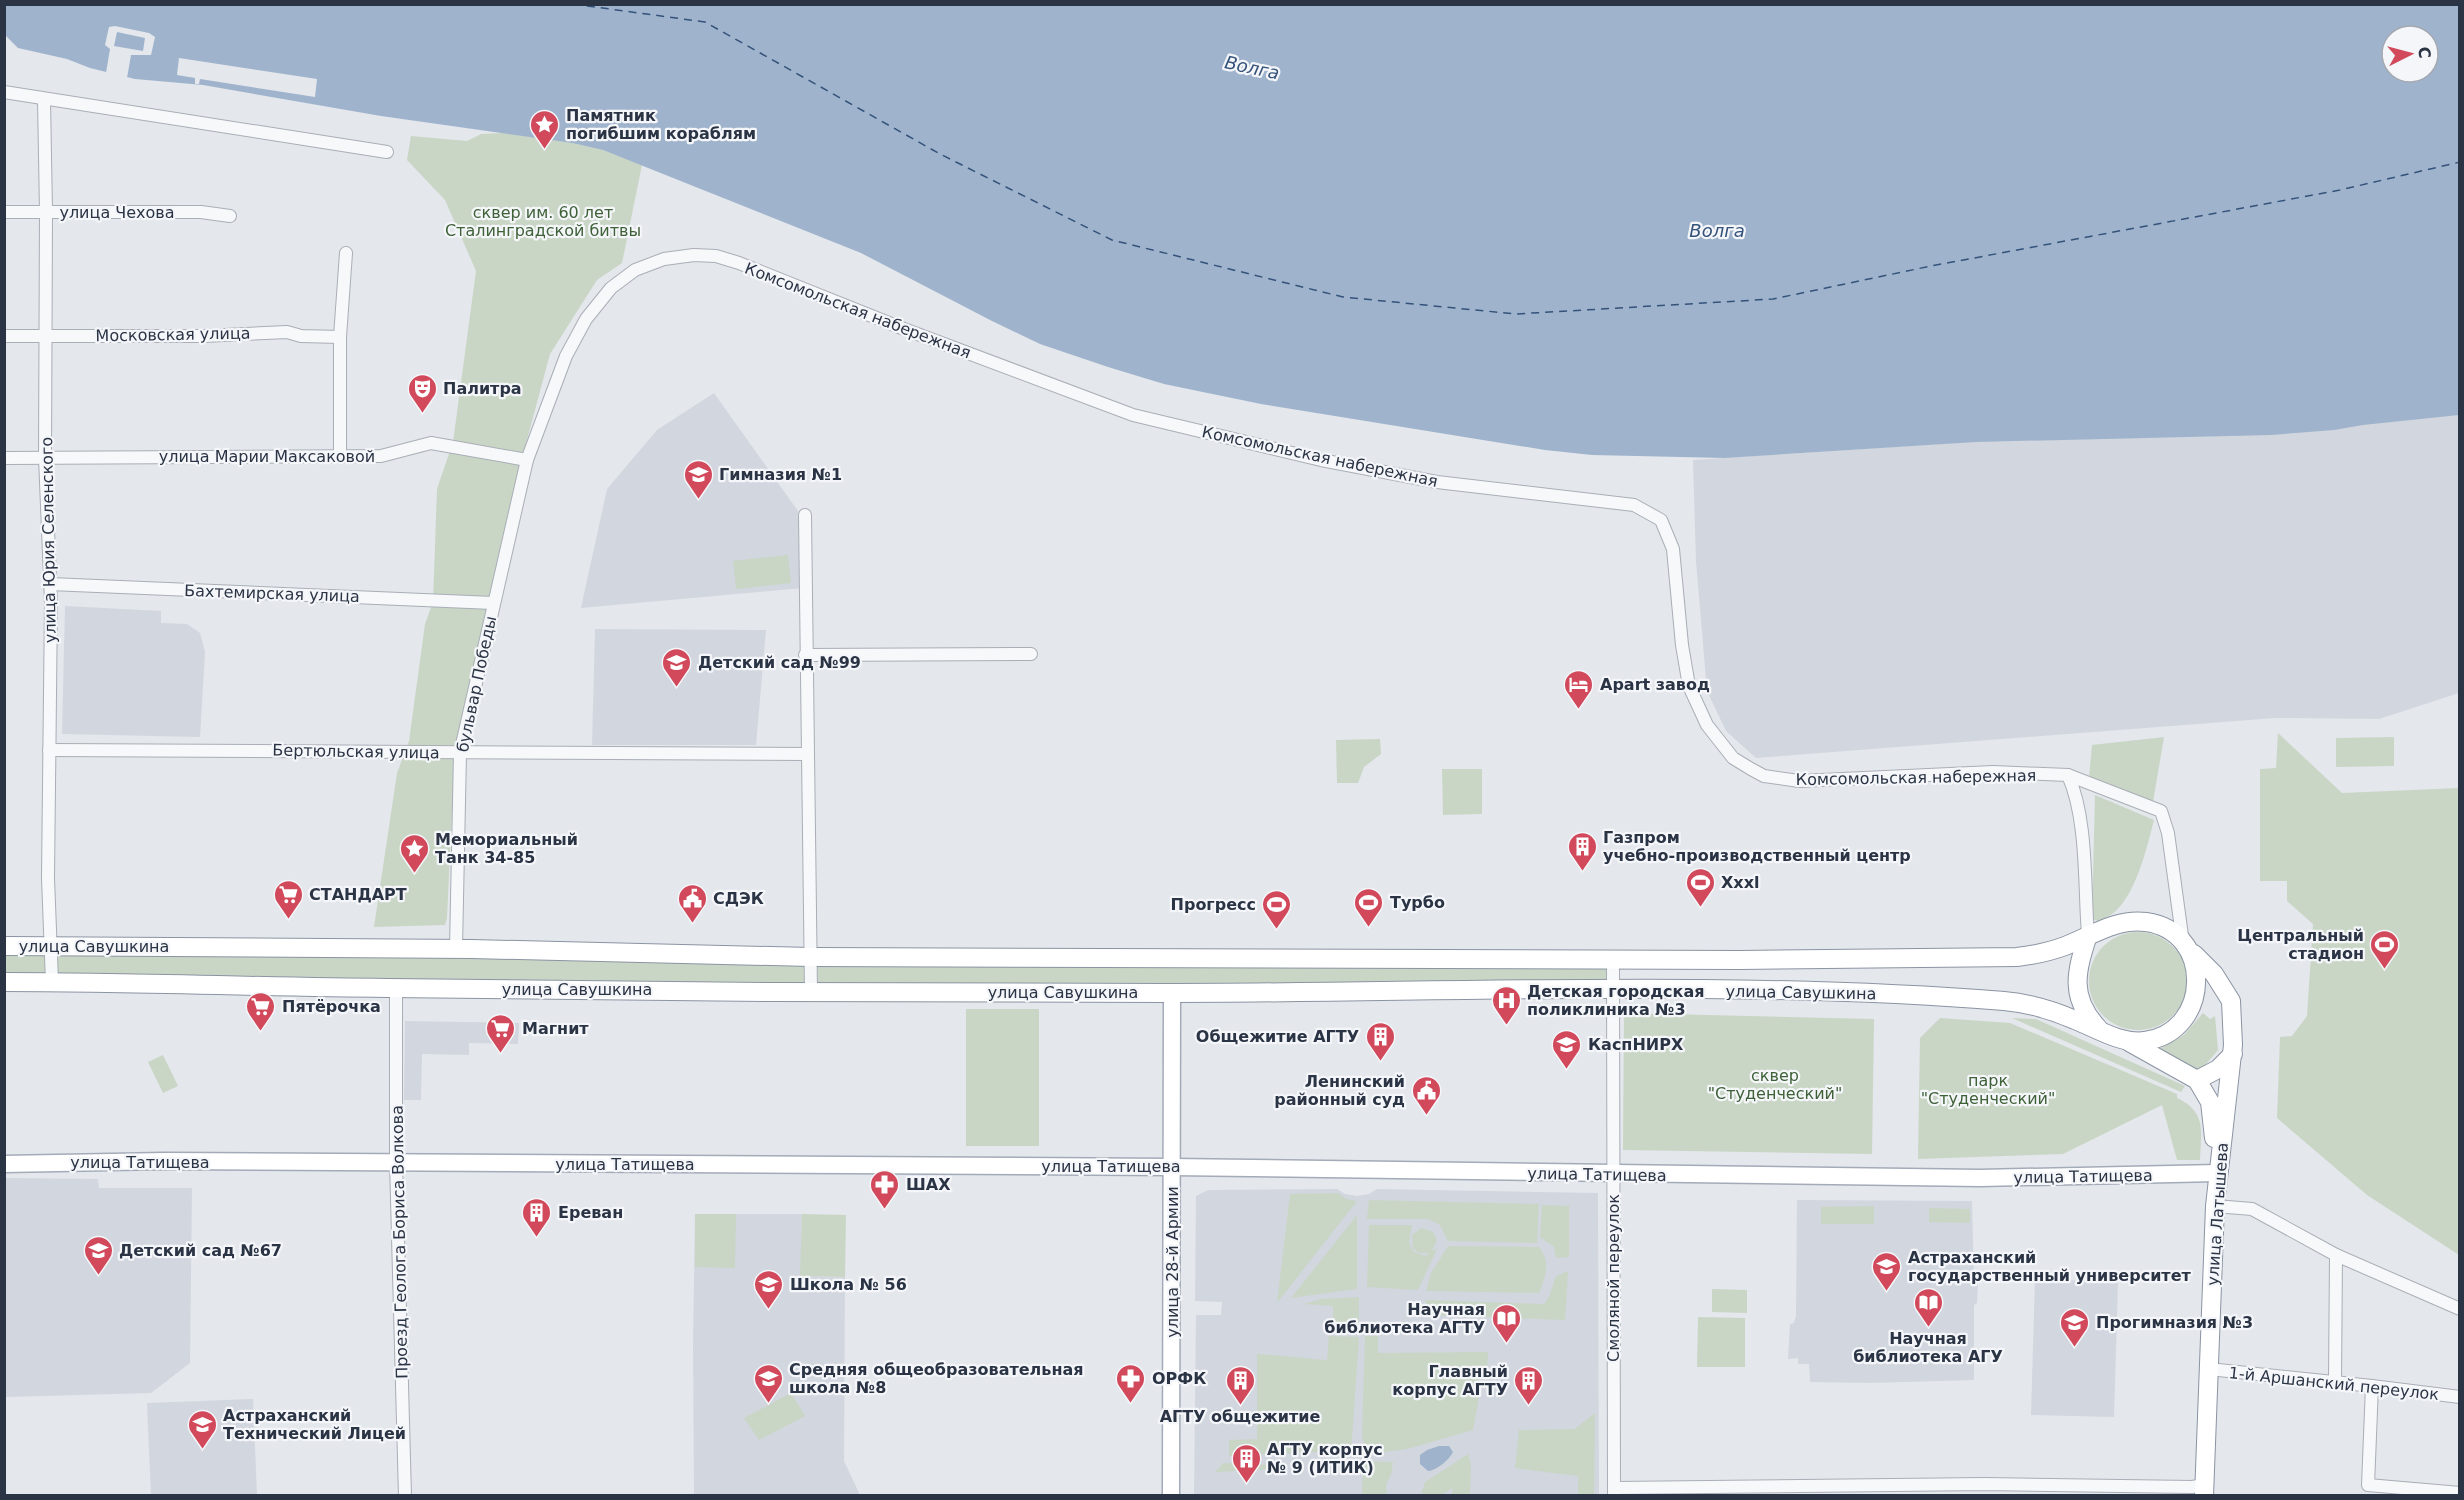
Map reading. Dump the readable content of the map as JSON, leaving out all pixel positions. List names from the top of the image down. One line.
{"streets":{"highway":["улица Савушкина","улица Латышева"],"main road":["улица Татищева","улица 28-й Армии"],"street":["улица Чехова","Комсомольская набережная","Московская улица","улица Марии Максаковой","улица Юрия Селенского","Бахтемирская улица","бульвар Победы","Бертюльская улица","Проезд Геолога Бориса Волкова","Смоляной переулок","1-й Аршанский переулок"]},"crossings":[["улица Чехова","улица Юрия Селенского"],["Комсомольская набережная","улица Марии Максаковой"],["Комсомольская набережная","бульвар Победы"],["Комсомольская набережная","улица Савушкина"],["Комсомольская набережная","улица Латышева"],["Московская улица","улица Юрия Селенского"],["улица Марии Максаковой","улица Юрия Селенского"],["улица Марии Максаковой","бульвар Победы"],["улица Юрия Селенского","Бахтемирская улица"],["улица Юрия Селенского","Бертюльская улица"],["улица Юрия Селенского","улица Савушкина"],["Бахтемирская улица","бульвар Победы"],["бульвар Победы","Бертюльская улица"],["бульвар Победы","улица Савушкина"],["улица Савушкина","улица Латышева"],["улица Савушкина","Проезд Геолога Бориса Волкова"],["улица Савушкина","улица 28-й Армии"],["улица Савушкина","Смоляной переулок"],["улица Татищева","улица Латышева"],["улица Татищева","Проезд Геолога Бориса Волкова"],["улица Татищева","улица 28-й Армии"],["улица Татищева","Смоляной переулок"],["улица Латышева","1-й Аршанский переулок"]],"water":["Волга"],"parks":["сквер им. 60 лет Сталинградской битвы","сквер \"Студенческий\"","парк \"Студенческий\""],"places":{"place":["Памятник погибшим кораблям","Мемориальный Танк 34-85"],"theatre":["Палитра"],"school or university":["Гимназия №1","Детский сад №99","КаспНИРХ","Детский сад №67","Астраханский государственный университет","Школа № 56","Прогимназия №3","Средняя общеобразовательная школа №8","Астраханский Технический Лицей"],"hotel":["Apart завод"],"building":["Газпром учебно-производственный центр","Общежитие АГТУ","Ереван","АГТУ общежитие","Главный корпус АГТУ","АГТУ корпус № 9 (ИТИК)"],"sports":["Xxxl","Турбо","Прогресс","Центральный стадион"],"supermarket":["СТАНДАРТ","Пятёрочка","Магнит"],"public building":["СДЭК","Ленинский районный суд"],"hospital":["Детская городская поликлиника №3"],"pharmacy":["ШАХ","ОРФК"],"library":["Научная библиотека АГУ","Научная библиотека АГТУ"]},"north":"right"}
